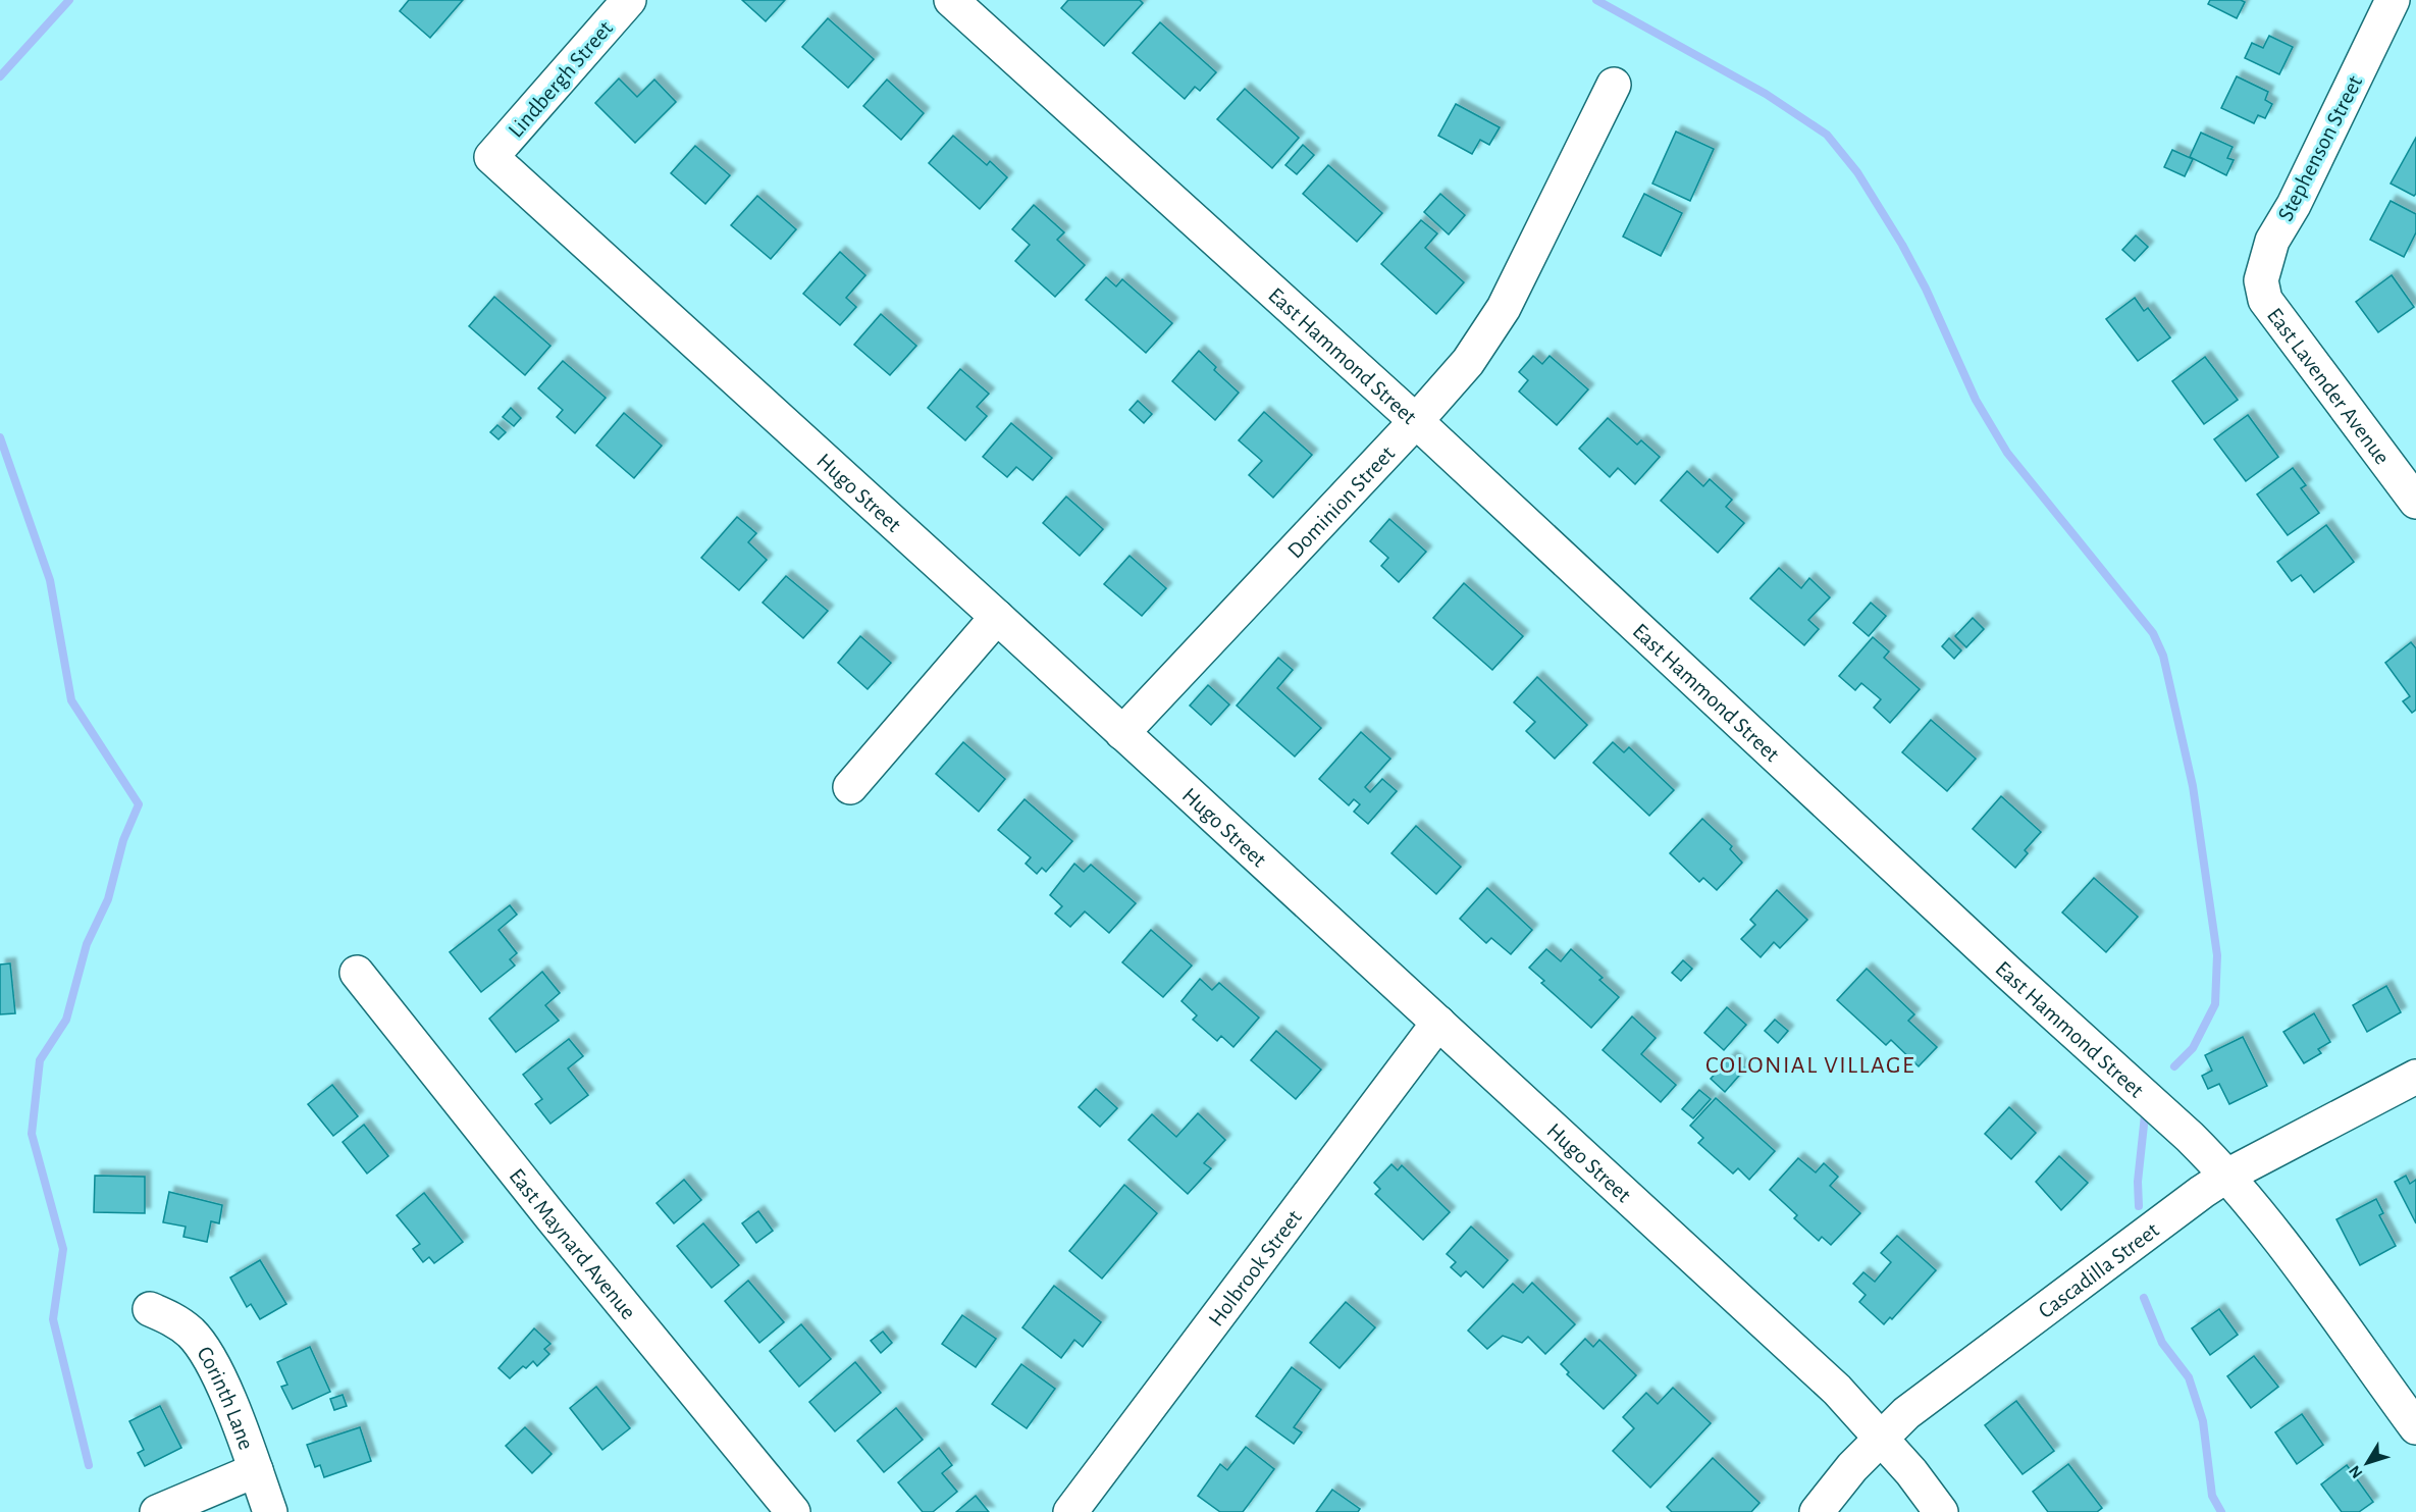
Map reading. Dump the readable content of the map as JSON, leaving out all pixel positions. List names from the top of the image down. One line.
{"streets":{"street":["Lindbergh Street","Stephenson Street","East Hammond Street","East Lavender Avenue","Hugo Street","Dominion Street","East Maynard Avenue","Holbrook Street","Cascadilla Street","Corinth Lane"]},"crossings":[["Lindbergh Street","Hugo Street"],["Stephenson Street","East Lavender Avenue"],["East Hammond Street","Dominion Street"],["East Hammond Street","Cascadilla Street"],["Hugo Street","Dominion Street"],["Hugo Street","Holbrook Street"],["Hugo Street","Cascadilla Street"]],"districts":["COLONIAL VILLAGE"],"north":"bottom left"}
